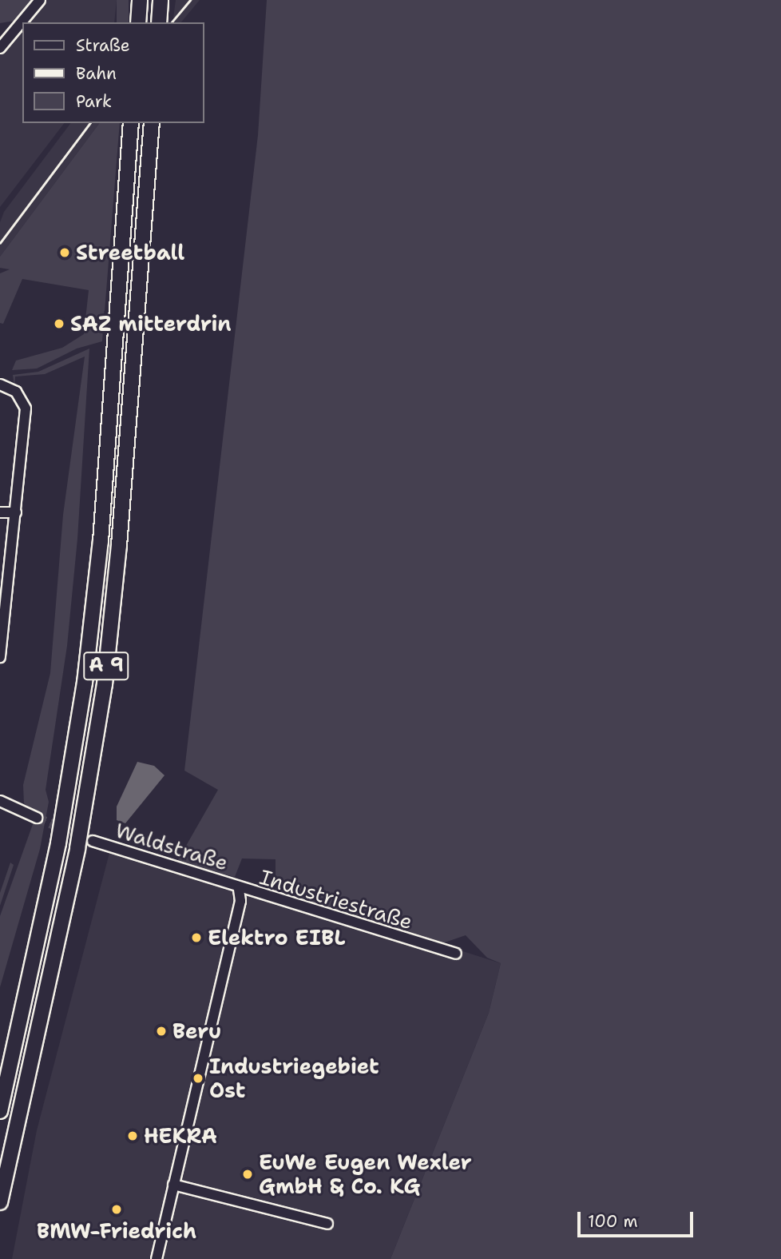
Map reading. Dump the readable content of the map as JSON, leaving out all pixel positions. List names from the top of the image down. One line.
{"streets":{"highway":["A 9"],"street":["Waldstraße","Industriestraße"]},"crossings":[["Waldstraße","Industriestraße"]],"places":["Streetball","SAZ mitterdrin","Elektro EIBL","Beru","Industriegebiet Ost","HEKRA","EuWe Eugen Wexler GmbH & Co. KG","BMW-Friedrich"],"legend":["Straße","Bahn","Park"],"scale_bar":"100 m"}
